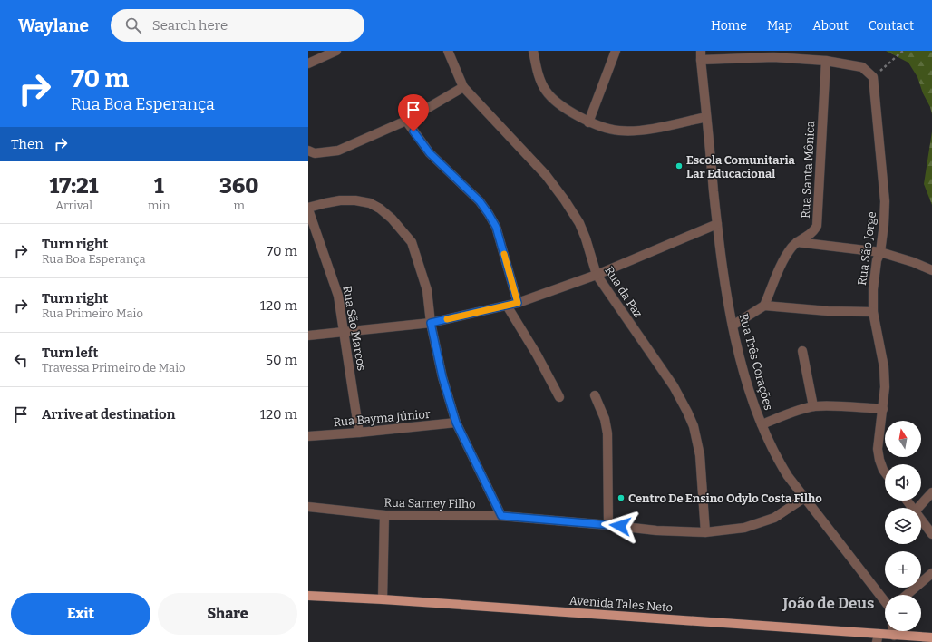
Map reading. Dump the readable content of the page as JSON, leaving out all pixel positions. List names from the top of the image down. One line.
{"streets":{"main road":["Avenida Tales Neto"],"street":["Rua Santa Mônica","Rua São Jorge","Rua da Paz","Rua São Marcos","Rua Três Corações","Rua Bayma Júnior","Rua Sarney Filho"]},"crossings":[["Rua da Paz","Rua Sarney Filho"],["Rua São Marcos","Rua Bayma Júnior"],["Rua Três Corações","Rua Sarney Filho"]],"districts":["João de Deus"],"places":["Escola Comunitaria Lar Educacional","Centro De Ensino Odylo Costa Filho"],"north":"top","page":{"header":"Waylane","search":"Search here","nav":["Home","Map","About","Contact"],"turn":["70 m","Rua Boa Esperança"],"then":"Then","eta":["17:21","Arrival","1","min","360","m"],"list":[{"name":"Turn right","note":"Rua Boa Esperança","value":"70 m"},{"name":"Turn right","note":"Rua Primeiro Maio","value":"120 m"},{"name":"Turn left","note":"Travessa Primeiro de Maio","value":"50 m"},{"name":"Arrive at destination","value":"120 m"}],"map_buttons":["+","−"],"buttons":["Exit","Share"]}}
